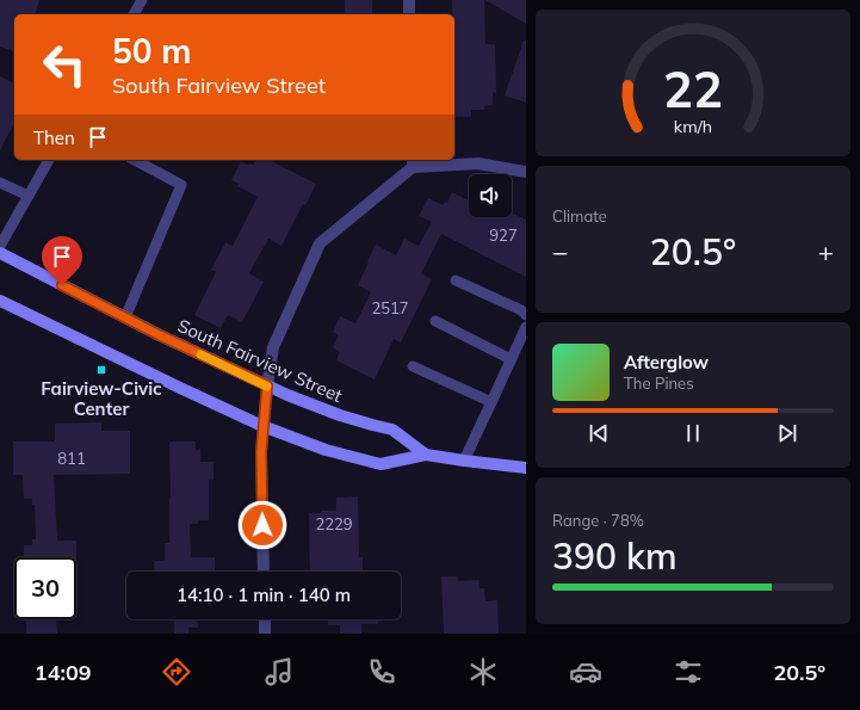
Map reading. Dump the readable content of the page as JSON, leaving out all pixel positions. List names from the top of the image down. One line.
{"streets":{"main road":["South Fairview Street"]},"places":{"transit":["Fairview-Civic Center"]},"house_numbers":["927","2517","811","2229"],"page":{"turn":["50 m","South Fairview Street"],"then":"Then","tile":["Climate",["Range · 78%","390 km"]],"heat":["−","20.5°","+"],"song":["Afterglow","The Pines"],"limit":"30","trip":"14:10 · 1 min · 140 m","tabs":["14:09","20.5°"],"gauge":["22","km/h"]}}
